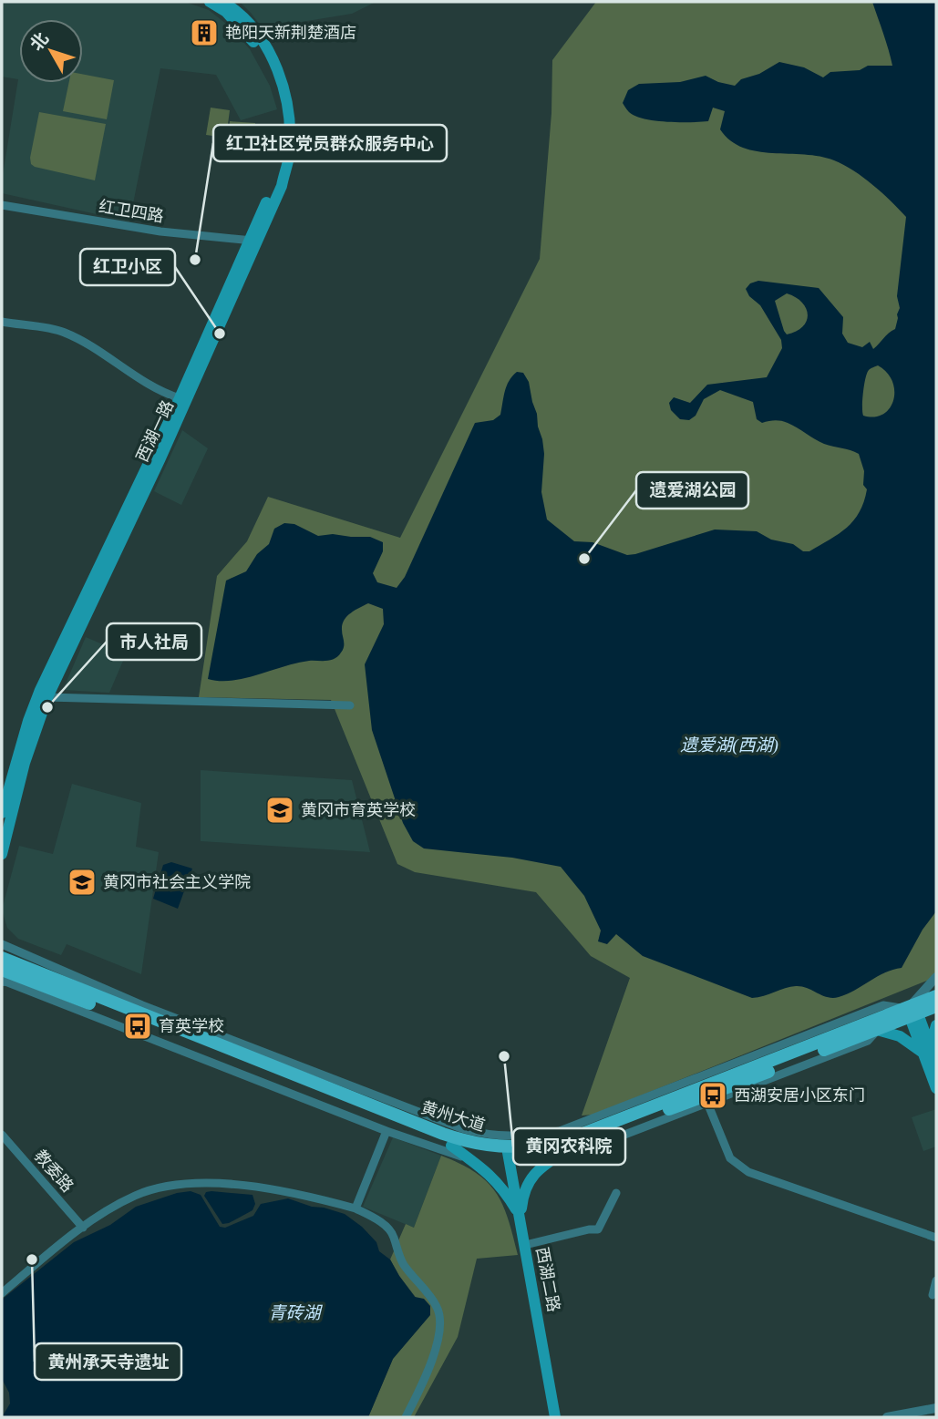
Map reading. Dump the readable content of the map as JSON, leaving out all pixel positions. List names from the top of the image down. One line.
{"streets":{"main road":["西湖一路","黄州大道","西湖二路"],"street":["红卫四路","教委路"]},"crossings":[["红卫四路","西湖一路"],["黄州大道","西湖二路"]],"water":["遗爱湖(西湖)","青砖湖"],"places":{"building":["艳阳天新荆楚酒店"],"other":["红卫社区党员群众服务中心","红卫小区","遗爱湖公园","市人社局","黄冈农科院","黄州承天寺遗址"],"school or university":["黄冈市育英学校","黄冈市社会主义学院"],"bus stop":["育英学校","西湖安居小区东门"]},"north":"top left"}
